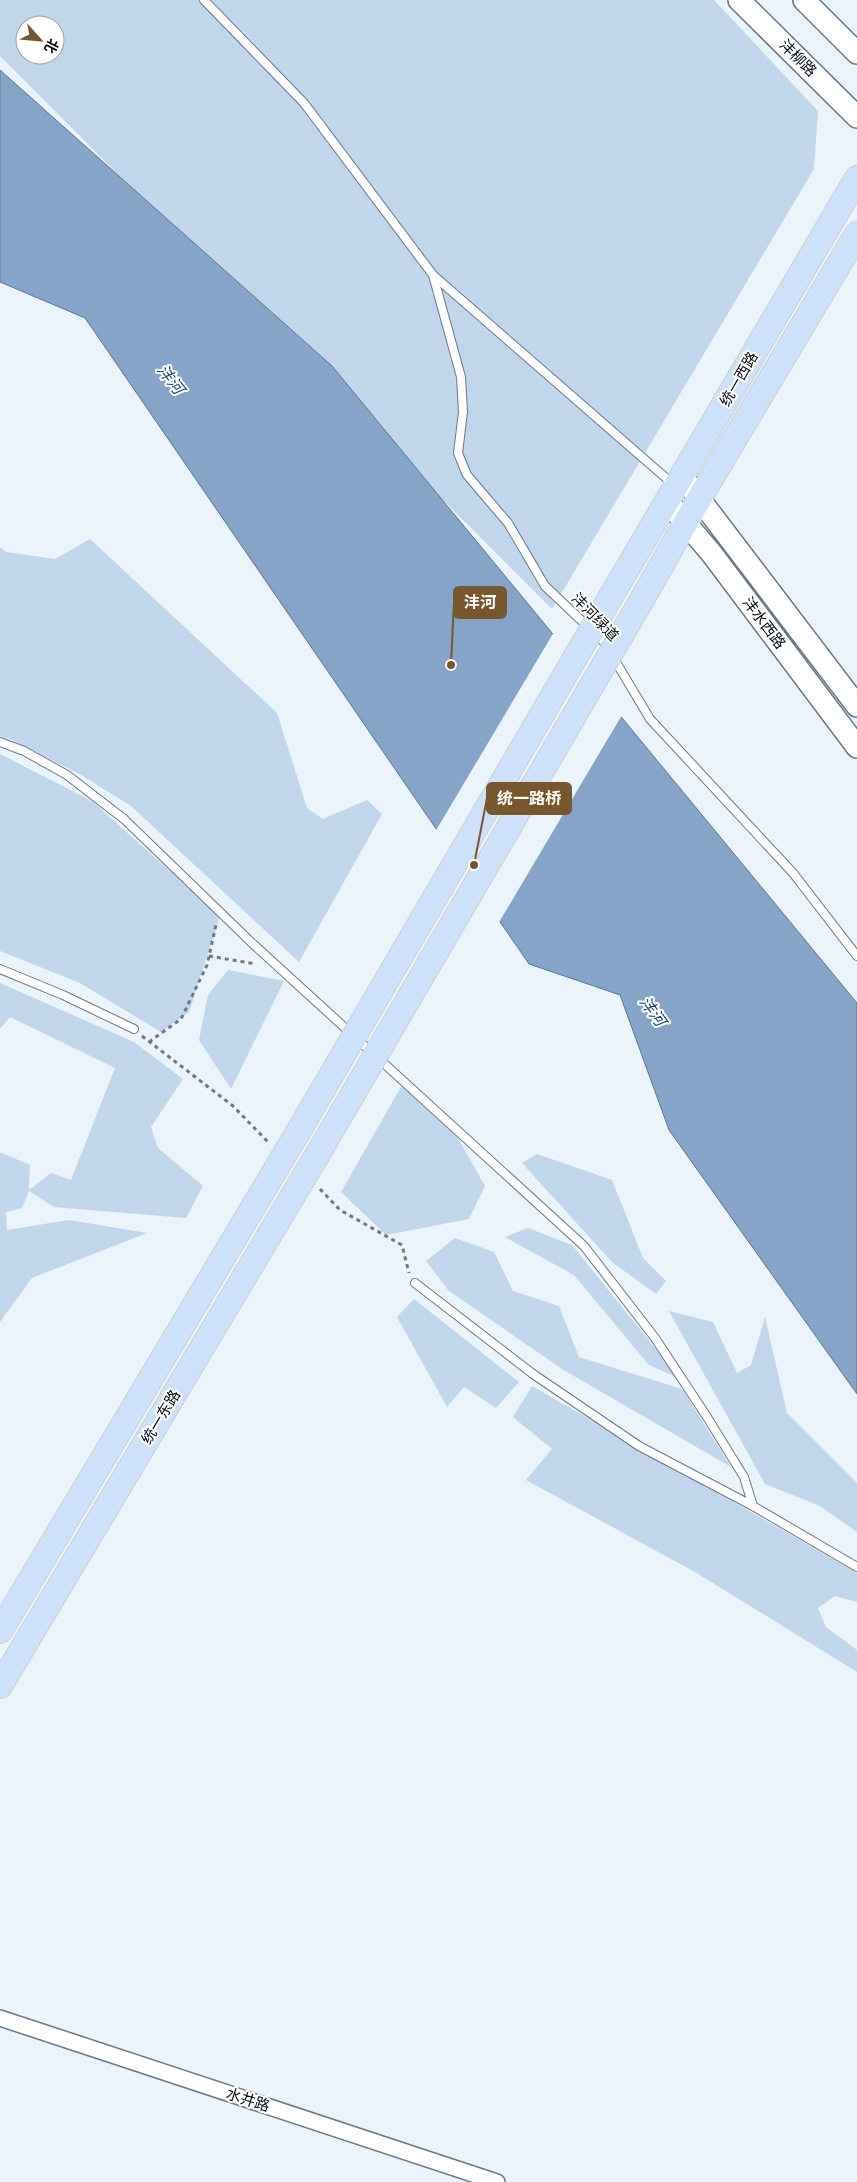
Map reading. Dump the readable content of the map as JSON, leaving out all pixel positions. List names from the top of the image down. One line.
{"streets":{"main road":["统一西路","统一东路"],"street":["沣柳路","沣水西路","水井路"],"lane":["沣河绿道"]},"crossings":[["统一西路","沣水西路"],["统一西路","统一东路"]],"water":["沣河"],"places":["沣河","统一路桥"],"north":"bottom right"}
